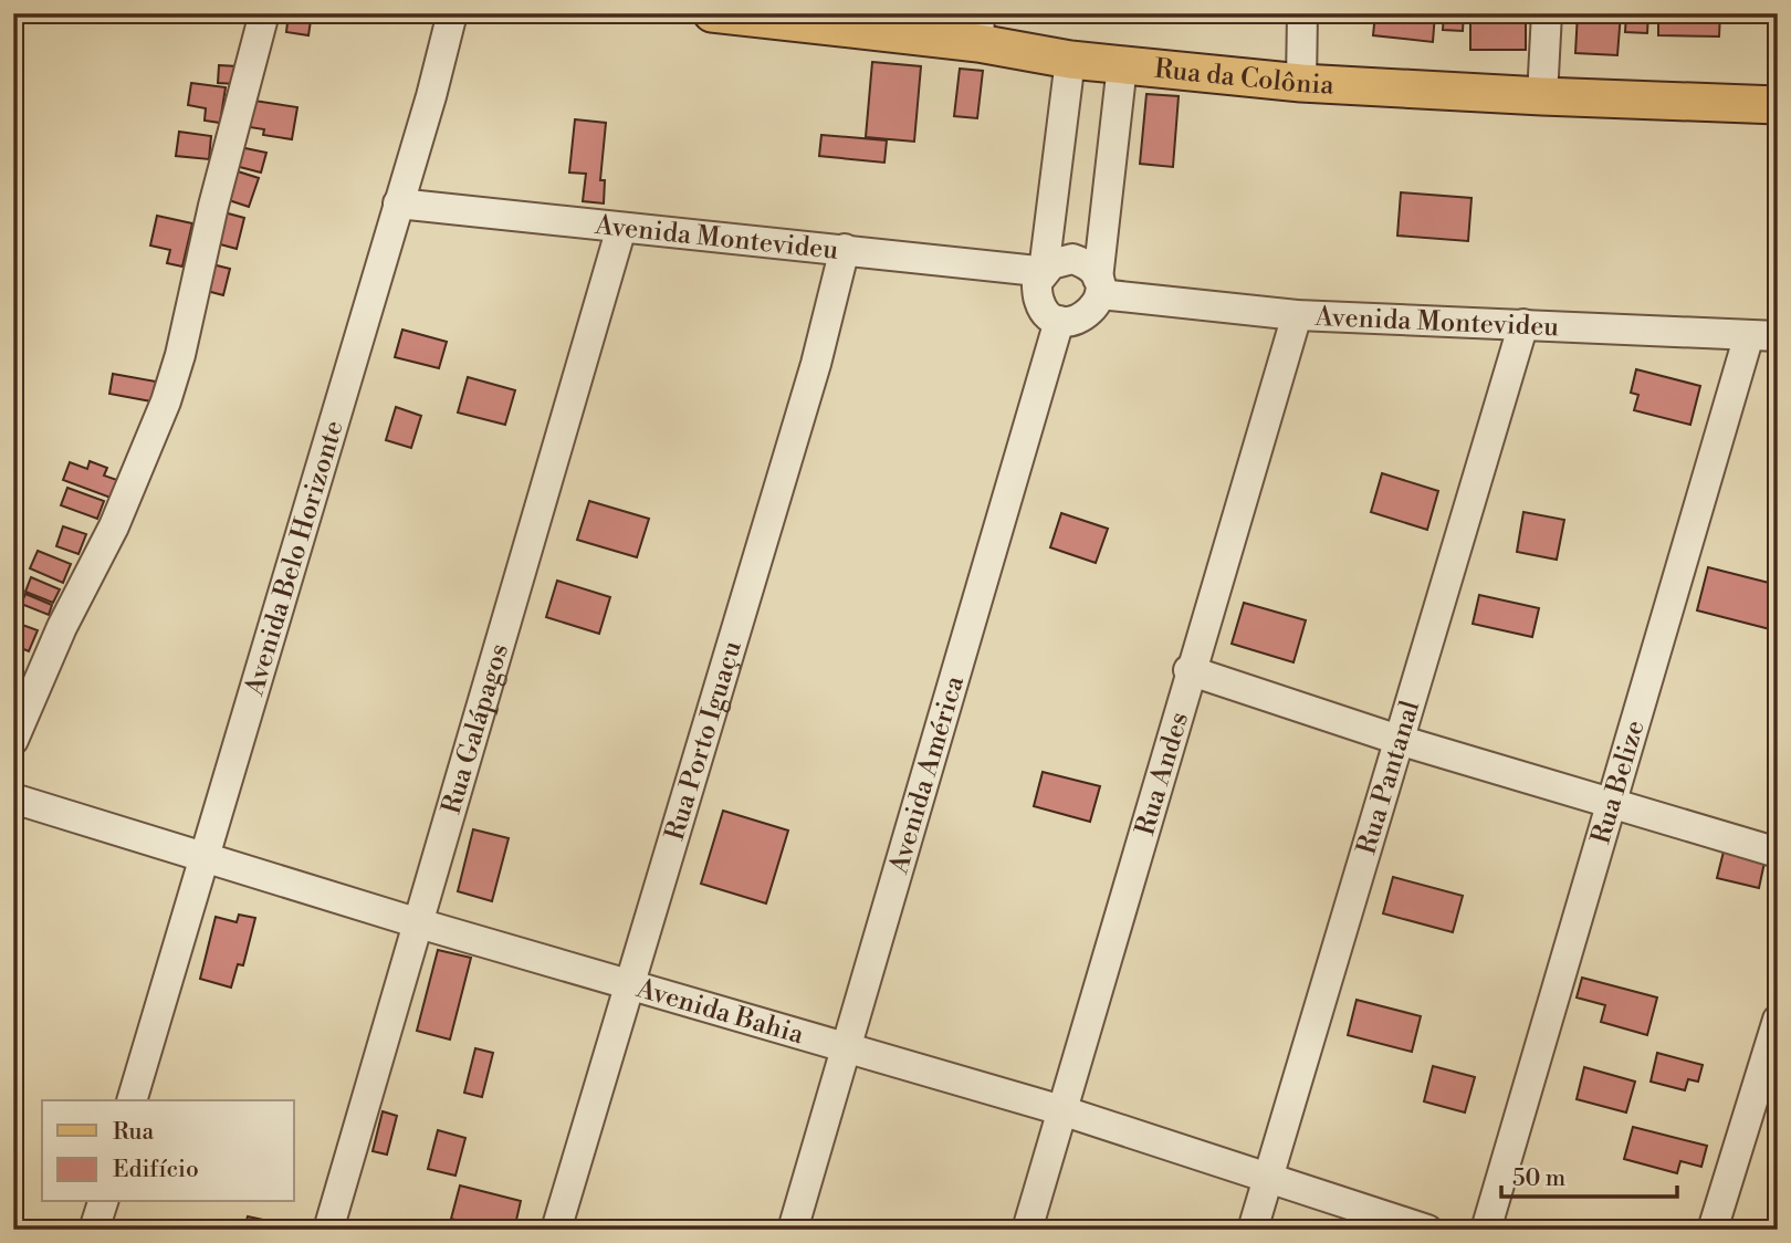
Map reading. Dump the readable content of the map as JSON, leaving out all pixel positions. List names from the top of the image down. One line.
{"streets":{"main road":["Rua da Colônia"],"street":["Avenida Montevideu","Avenida Belo Horizonte","Rua Galápagos","Rua Porto Iguaçu","Rua Andes","Avenida América","Rua Pantanal","Rua Belize","Avenida Bahia"]},"crossings":[["Avenida Montevideu","Avenida Belo Horizonte"],["Avenida Montevideu","Rua Galápagos"],["Avenida Montevideu","Rua Porto Iguaçu"],["Avenida Montevideu","Rua Andes"],["Avenida Montevideu","Avenida América"],["Avenida Montevideu","Rua Pantanal"],["Avenida Montevideu","Rua Belize"],["Avenida Belo Horizonte","Avenida Bahia"],["Rua Galápagos","Avenida Bahia"],["Rua Porto Iguaçu","Avenida Bahia"],["Rua Andes","Avenida Bahia"],["Avenida América","Avenida Bahia"],["Rua Pantanal","Avenida Bahia"]],"legend":["Rua","Edifício"],"scale_bar":"50 m"}
